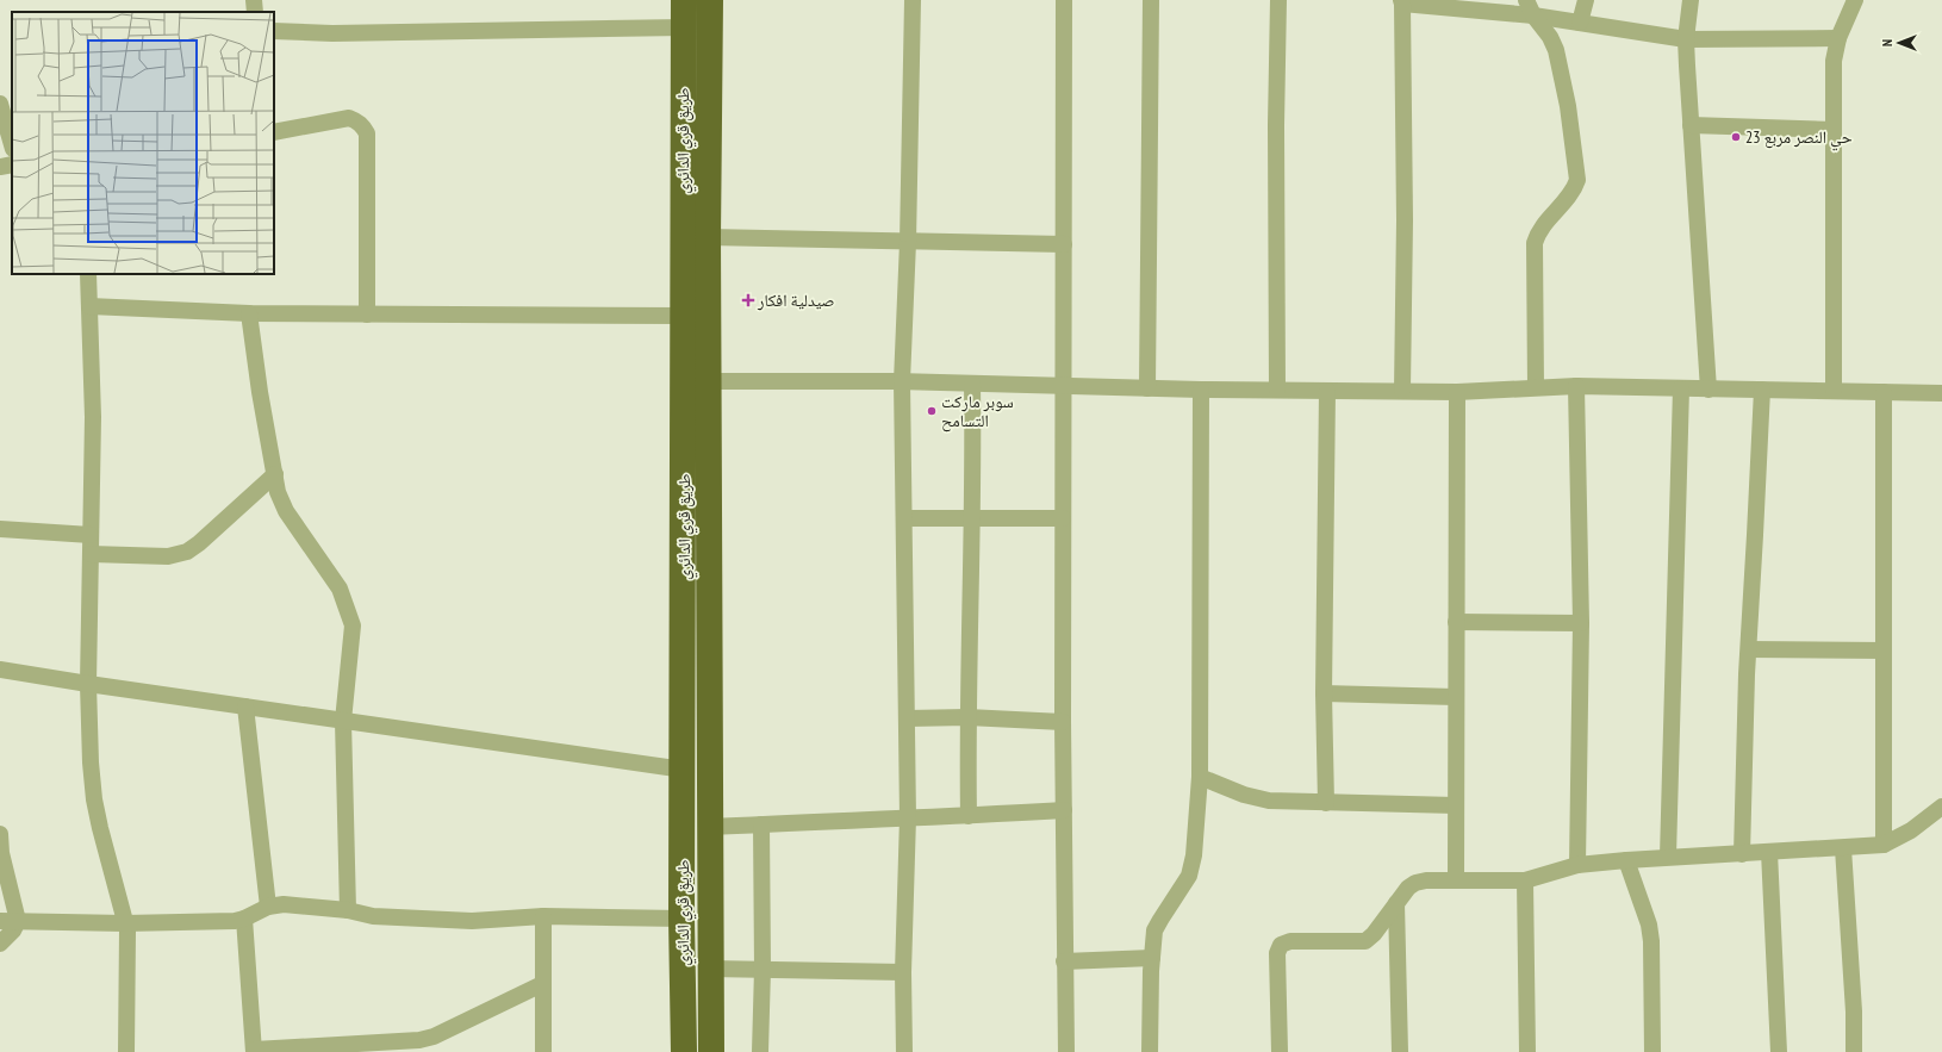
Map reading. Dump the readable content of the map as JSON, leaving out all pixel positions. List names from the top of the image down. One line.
{"streets":{"highway":["طريق قري الدائري"]},"places":{"other":["حي النصر مربع 23","سوبر ماركت التسامح"],"health":["صيدلية افكار"]},"north":"left"}
